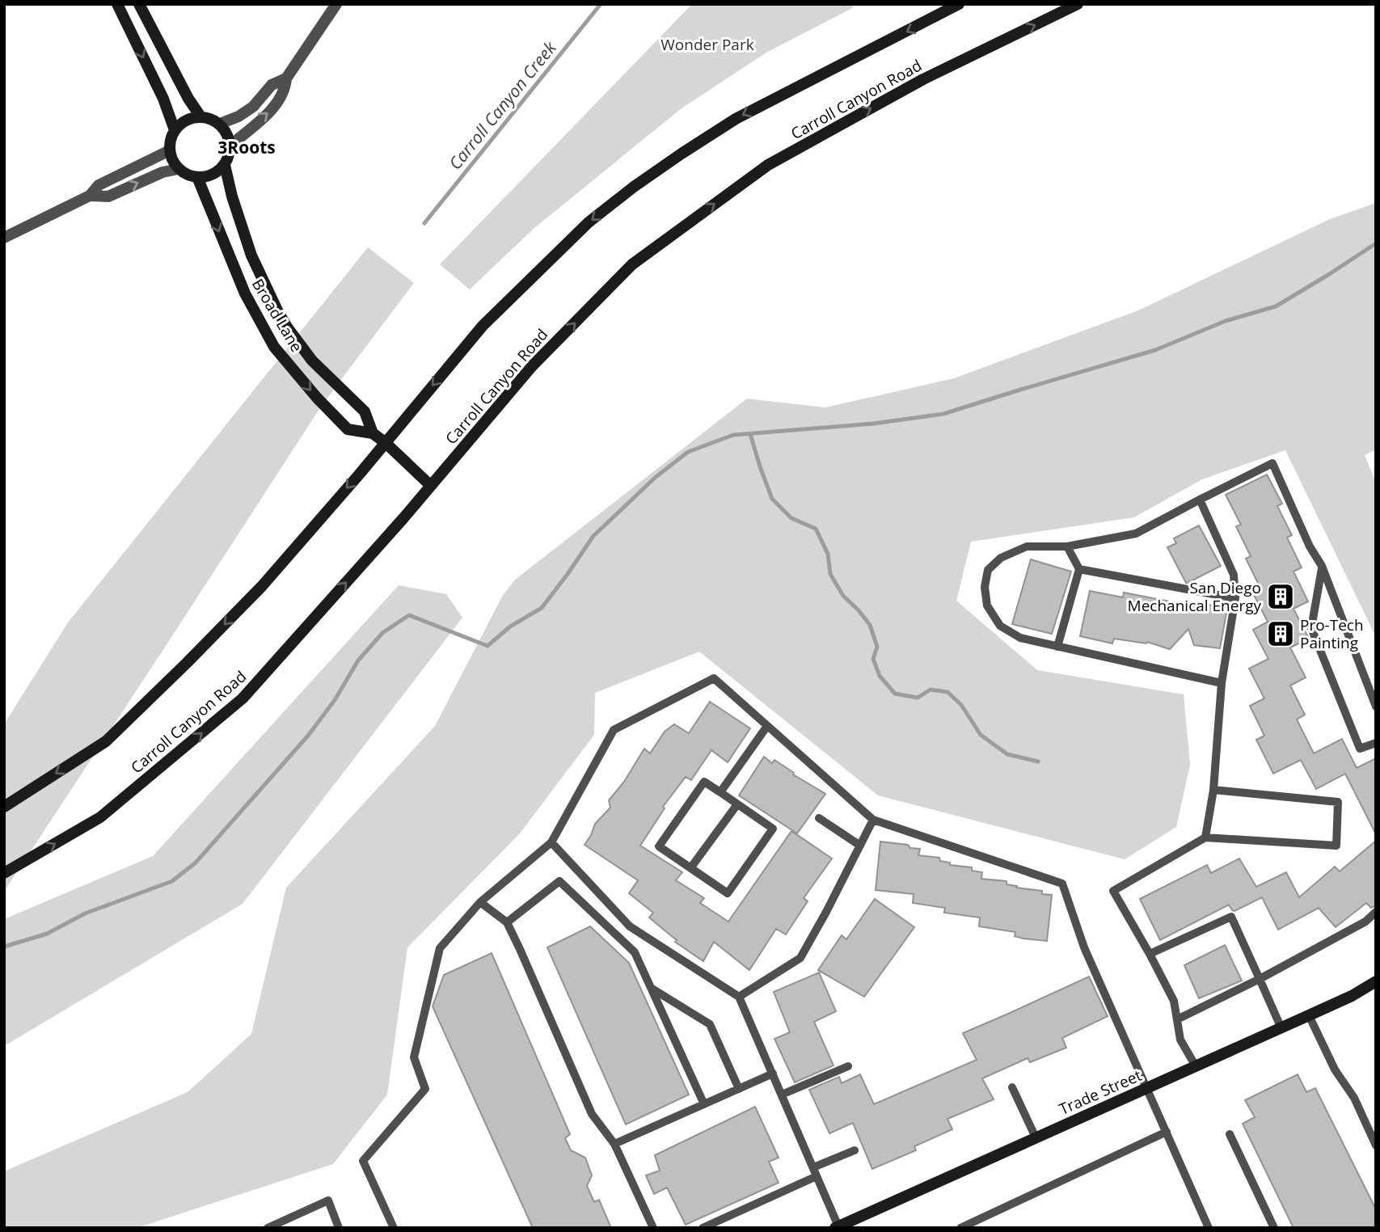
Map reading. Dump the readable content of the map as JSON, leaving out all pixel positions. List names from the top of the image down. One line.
{"streets":{"main road":["Carroll Canyon Road","Broad Lane","Trade Street"]},"crossings":[["Carroll Canyon Road","Broad Lane"]],"districts":["3Roots"],"water":["Carroll Canyon Creek"],"parks":["Wonder Park"],"places":{"building":["San Diego Mechanical Energy","Pro-Tech Painting"]}}
